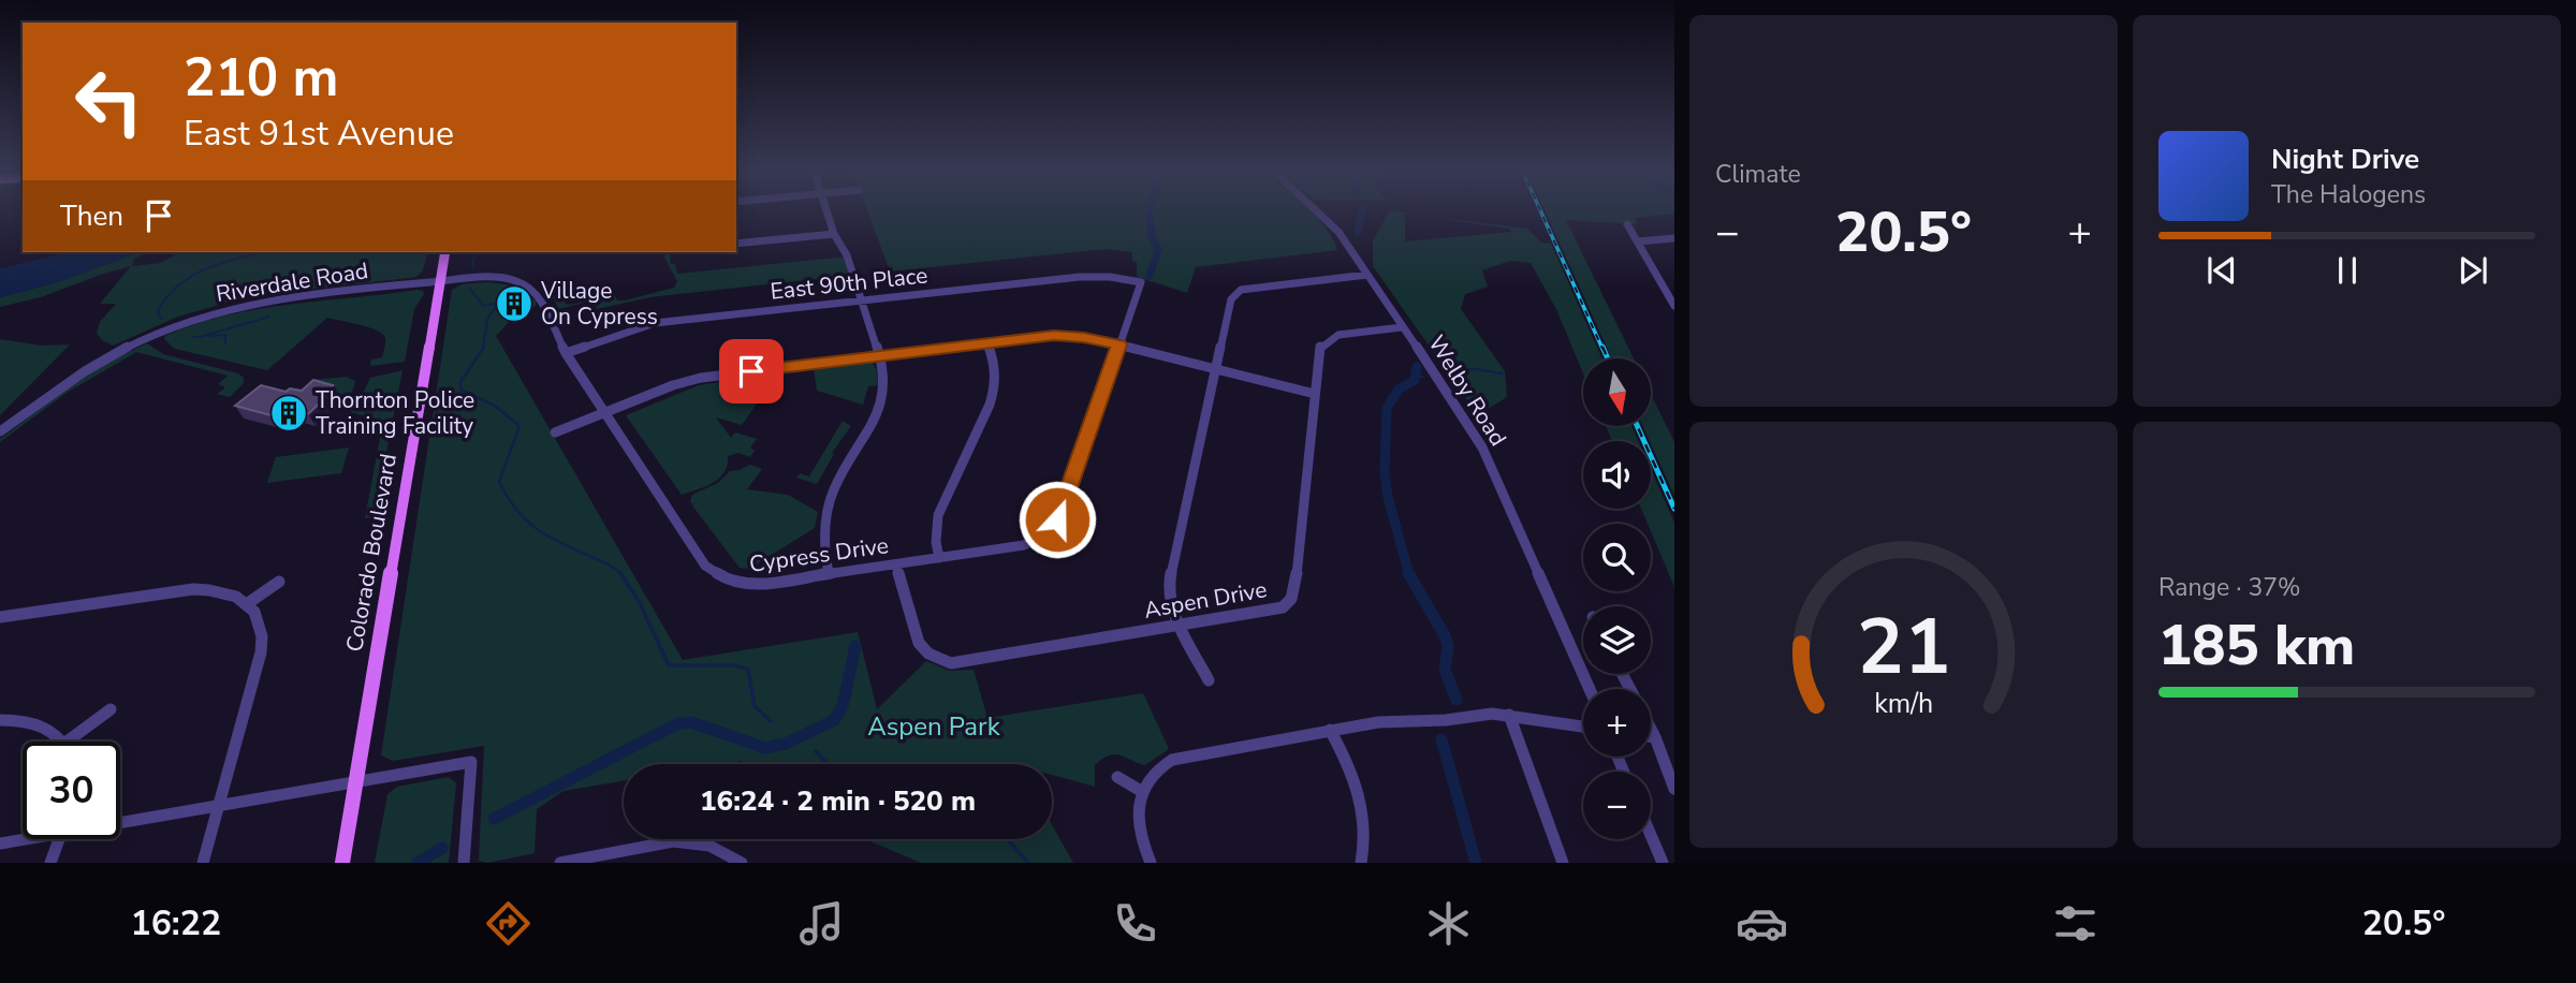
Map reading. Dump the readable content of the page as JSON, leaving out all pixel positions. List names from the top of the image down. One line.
{"streets":{"main road":["Colorado Boulevard"],"street":["Riverdale Road","East 90th Place","Welby Road","Cypress Drive","Aspen Drive"]},"crossings":[["Riverdale Road","Colorado Boulevard"],["Riverdale Road","Cypress Drive"],["East 90th Place","Cypress Drive"],["Welby Road","Aspen Drive"],["Colorado Boulevard","Cypress Drive"],["Cypress Drive","Aspen Drive"]],"parks":["Aspen Park"],"places":{"building":["Village On Cypress","Thornton Police Training Facility"]},"north":"bottom","page":{"tile":["Climate",["Range · 37%","185 km"]],"turn":["210 m","East 91st Avenue"],"song":["Night Drive","The Halogens"],"then":"Then","heat":["−","20.5°","+"],"map_buttons":["+","−"],"limit":"30","trip":"16:24 · 2 min · 520 m","tabs":["16:22","20.5°"],"gauge":["21","km/h"]}}
